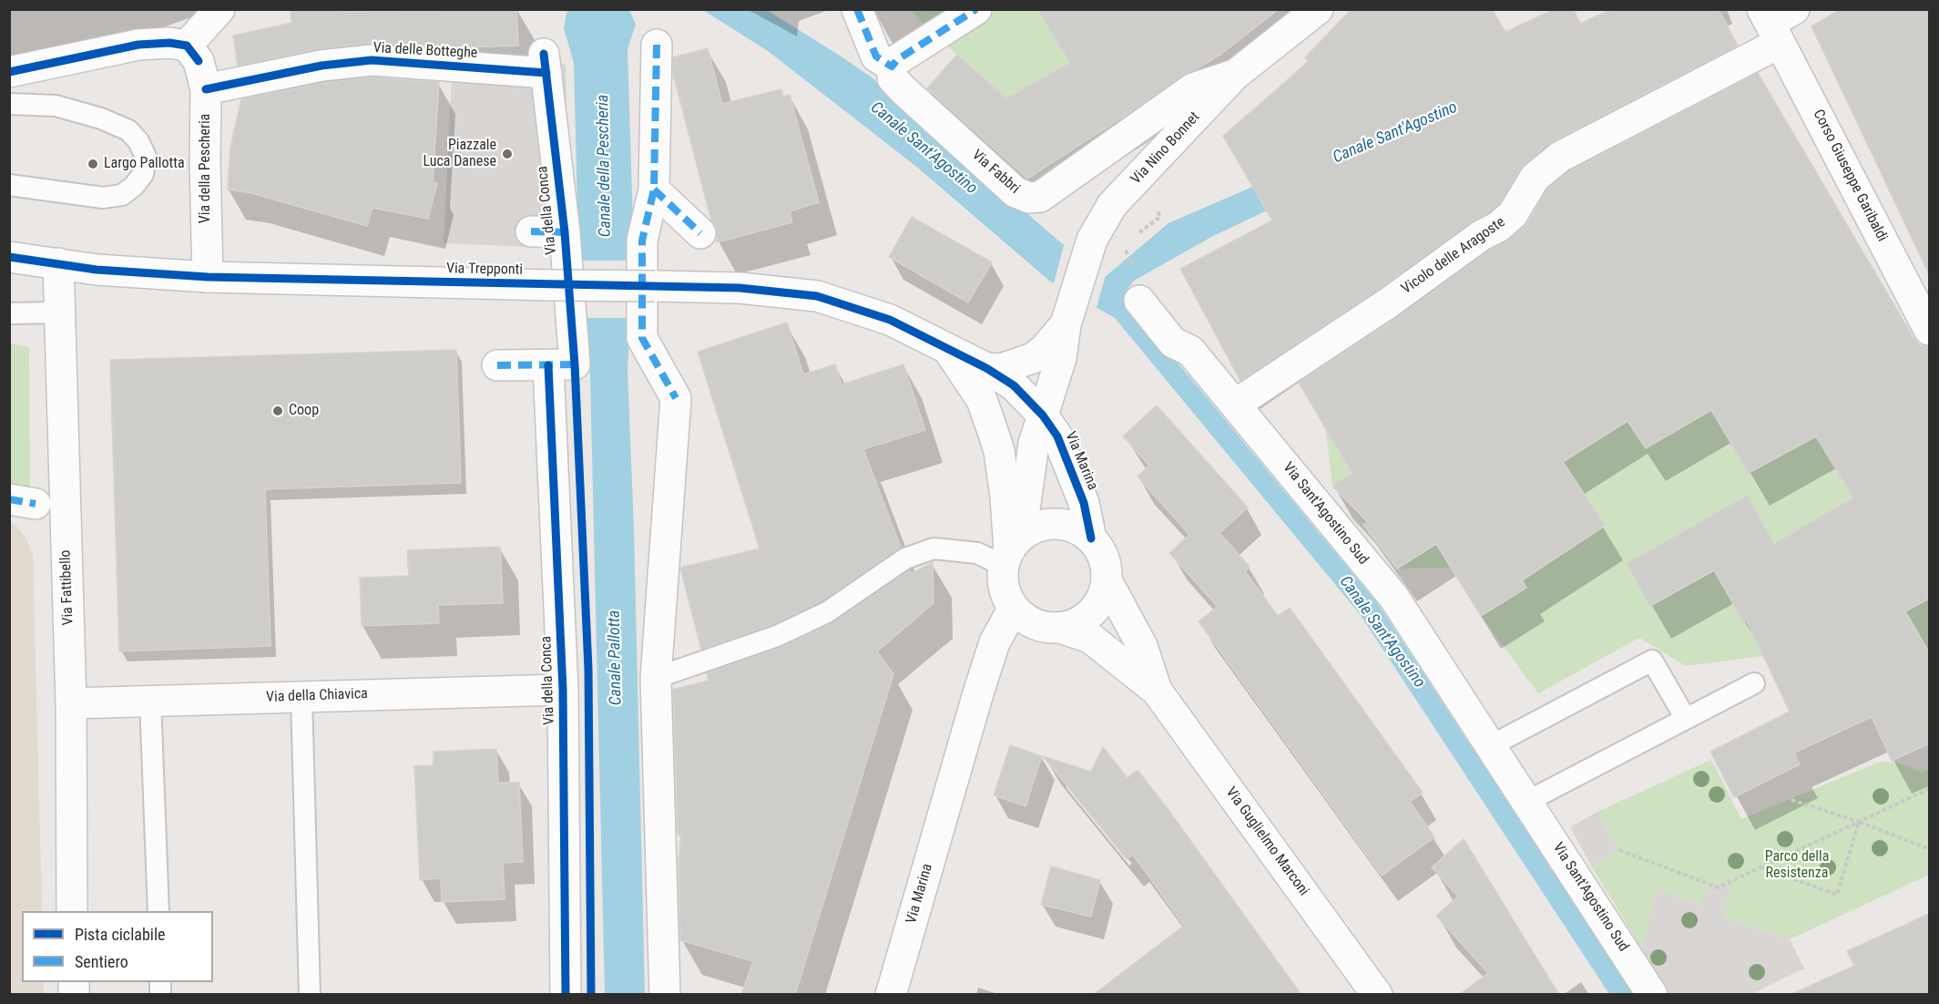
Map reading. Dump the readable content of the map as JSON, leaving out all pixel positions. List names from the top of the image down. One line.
{"streets":{"street":["Via delle Botteghe","Via Nino Bonnet","Via della Pescheria","Via Fabbri","Corso Giuseppe Garibaldi","Via della Conca","Vicolo delle Aragoste","Via Trepponti","Via Marina","Via Sant'Agostino Sud","Via Fattibello","Via della Chiavica","Via Guglielmo Marconi"]},"crossings":[["Via delle Botteghe","Via della Pescheria"],["Via delle Botteghe","Via della Conca"],["Via Nino Bonnet","Via Fabbri"],["Via Nino Bonnet","Via Marina"],["Via Nino Bonnet","Via Guglielmo Marconi"],["Via della Pescheria","Via Trepponti"],["Corso Giuseppe Garibaldi","Vicolo delle Aragoste"],["Via della Conca","Via della Chiavica"],["Vicolo delle Aragoste","Via Sant'Agostino Sud"],["Via Trepponti","Via Marina"],["Via Trepponti","Via Fattibello"],["Via Marina","Via Guglielmo Marconi"],["Via Fattibello","Via della Chiavica"]],"water":["Canale Sant'Agostino","Canale della Pescheria","Canale Pallotta"],"parks":["Parco della Resistenza"],"places":["Piazzale Luca Danese","Largo Pallotta","Coop"],"legend":["Pista ciclabile","Sentiero"]}
